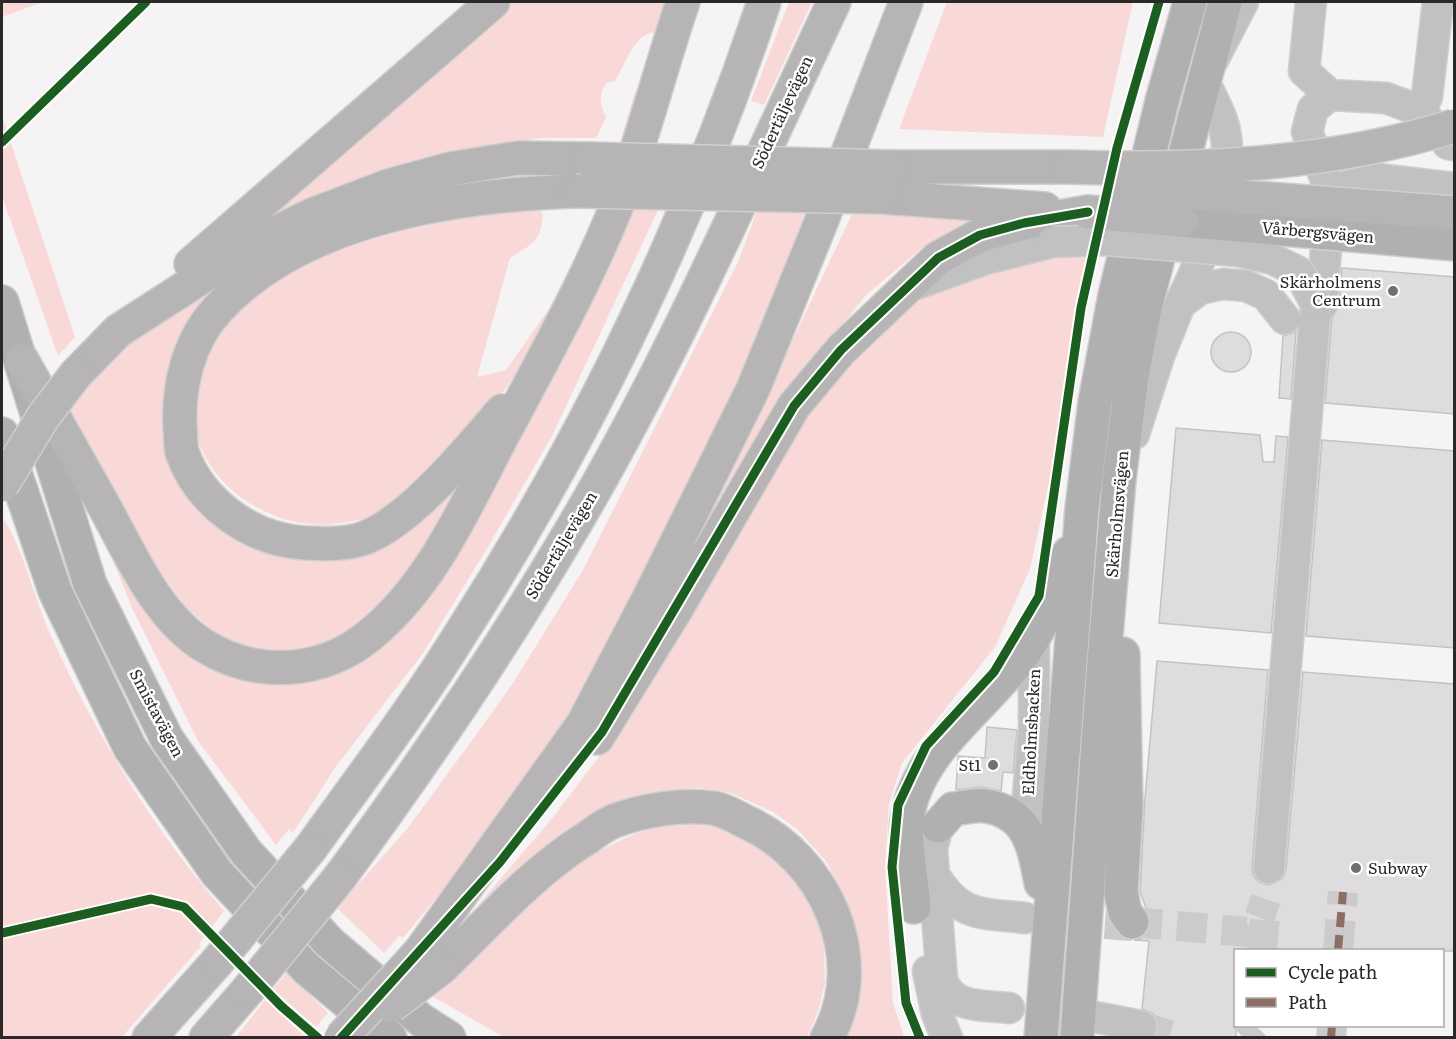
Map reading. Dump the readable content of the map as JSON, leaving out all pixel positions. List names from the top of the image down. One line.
{"streets":{"highway":["Södertäljevägen"],"main road":["Vårbergsvägen","Skärholmsvägen","Smistavägen"],"street":["Eldholmsbacken"]},"crossings":[["Skärholmsvägen","Eldholmsbacken"]],"places":["Skärholmens Centrum","St1","Subway"],"legend":["Cycle path","Path"]}
